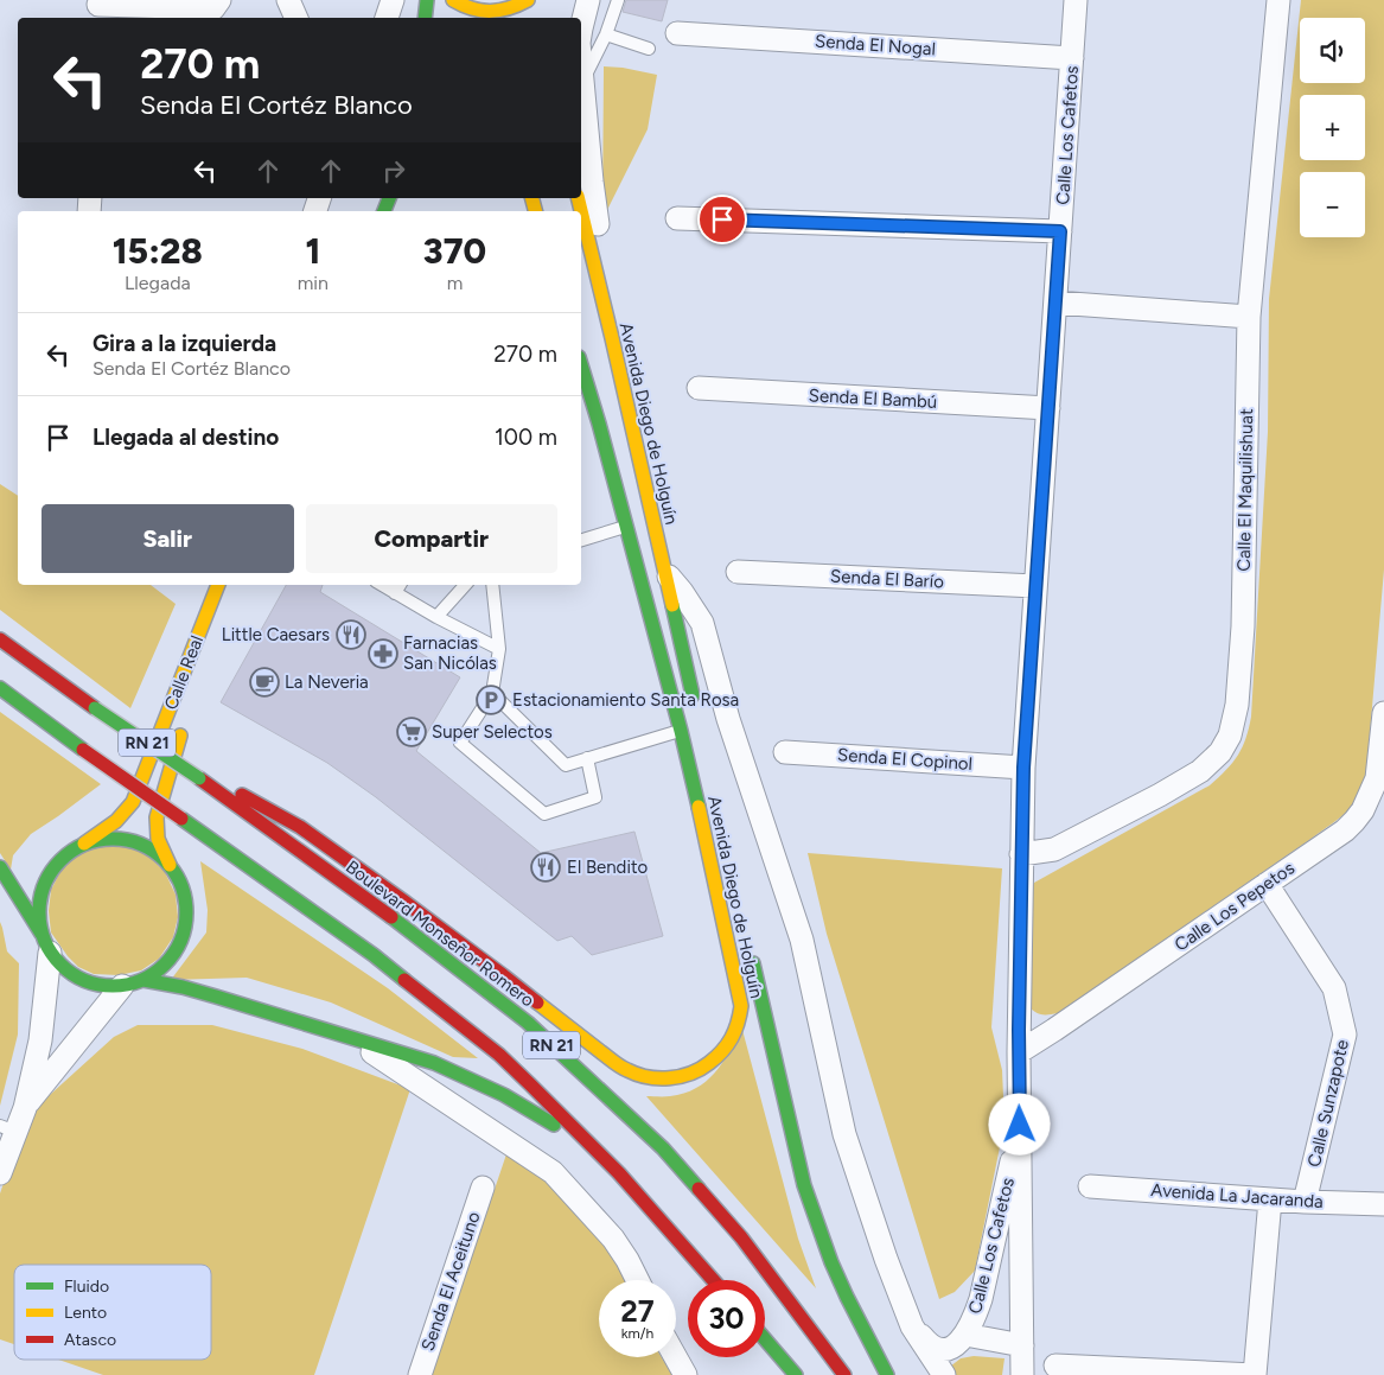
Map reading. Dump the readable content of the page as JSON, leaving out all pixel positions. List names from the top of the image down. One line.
{"streets":{"main road":["Avenida Diego de Holguín","Calle Real","RN 21","Boulevard Monseñor Romero"],"street":["Senda El Nogal","Calle Los Cafetos","Senda El Bambú","Calle El Maquilishuat","Senda El Barío","Senda El Copinol","Calle Los Pepetos","Calle Sunzapote","Avenida La Jacaranda","Senda El Aceituno"]},"crossings":[["Senda El Nogal","Calle Los Cafetos"],["Calle Los Cafetos","Senda El Bambú"],["Calle Los Cafetos","Calle El Maquilishuat"],["Calle Los Cafetos","Senda El Barío"],["Calle Los Cafetos","Senda El Copinol"],["Calle Los Cafetos","Calle Los Pepetos"],["Avenida Diego de Holguín","Boulevard Monseñor Romero"],["Calle Los Pepetos","Calle Sunzapote"],["Calle Sunzapote","Avenida La Jacaranda"]],"places":{"restaurant":["Little Caesars","El Bendito"],"pharmacy":["Farnacias San Nicólas"],"cafe":["La Neveria"],"parking":["Estacionamiento Santa Rosa"],"supermarket":["Super Selectos"]},"legend":["Fluido","Lento","Atasco"],"page":{"map_buttons":["+","−"],"turn":["270 m","Senda El Cortéz Blanco"],"eta":["15:28","Llegada","1","min","370","m"],"list":[{"name":"Gira a la izquierda","note":"Senda El Cortéz Blanco","value":"270 m"},{"name":"Llegada al destino","value":"100 m"}],"buttons":["Salir","Compartir"],"speed":"27 km/h","limit":"30"}}
